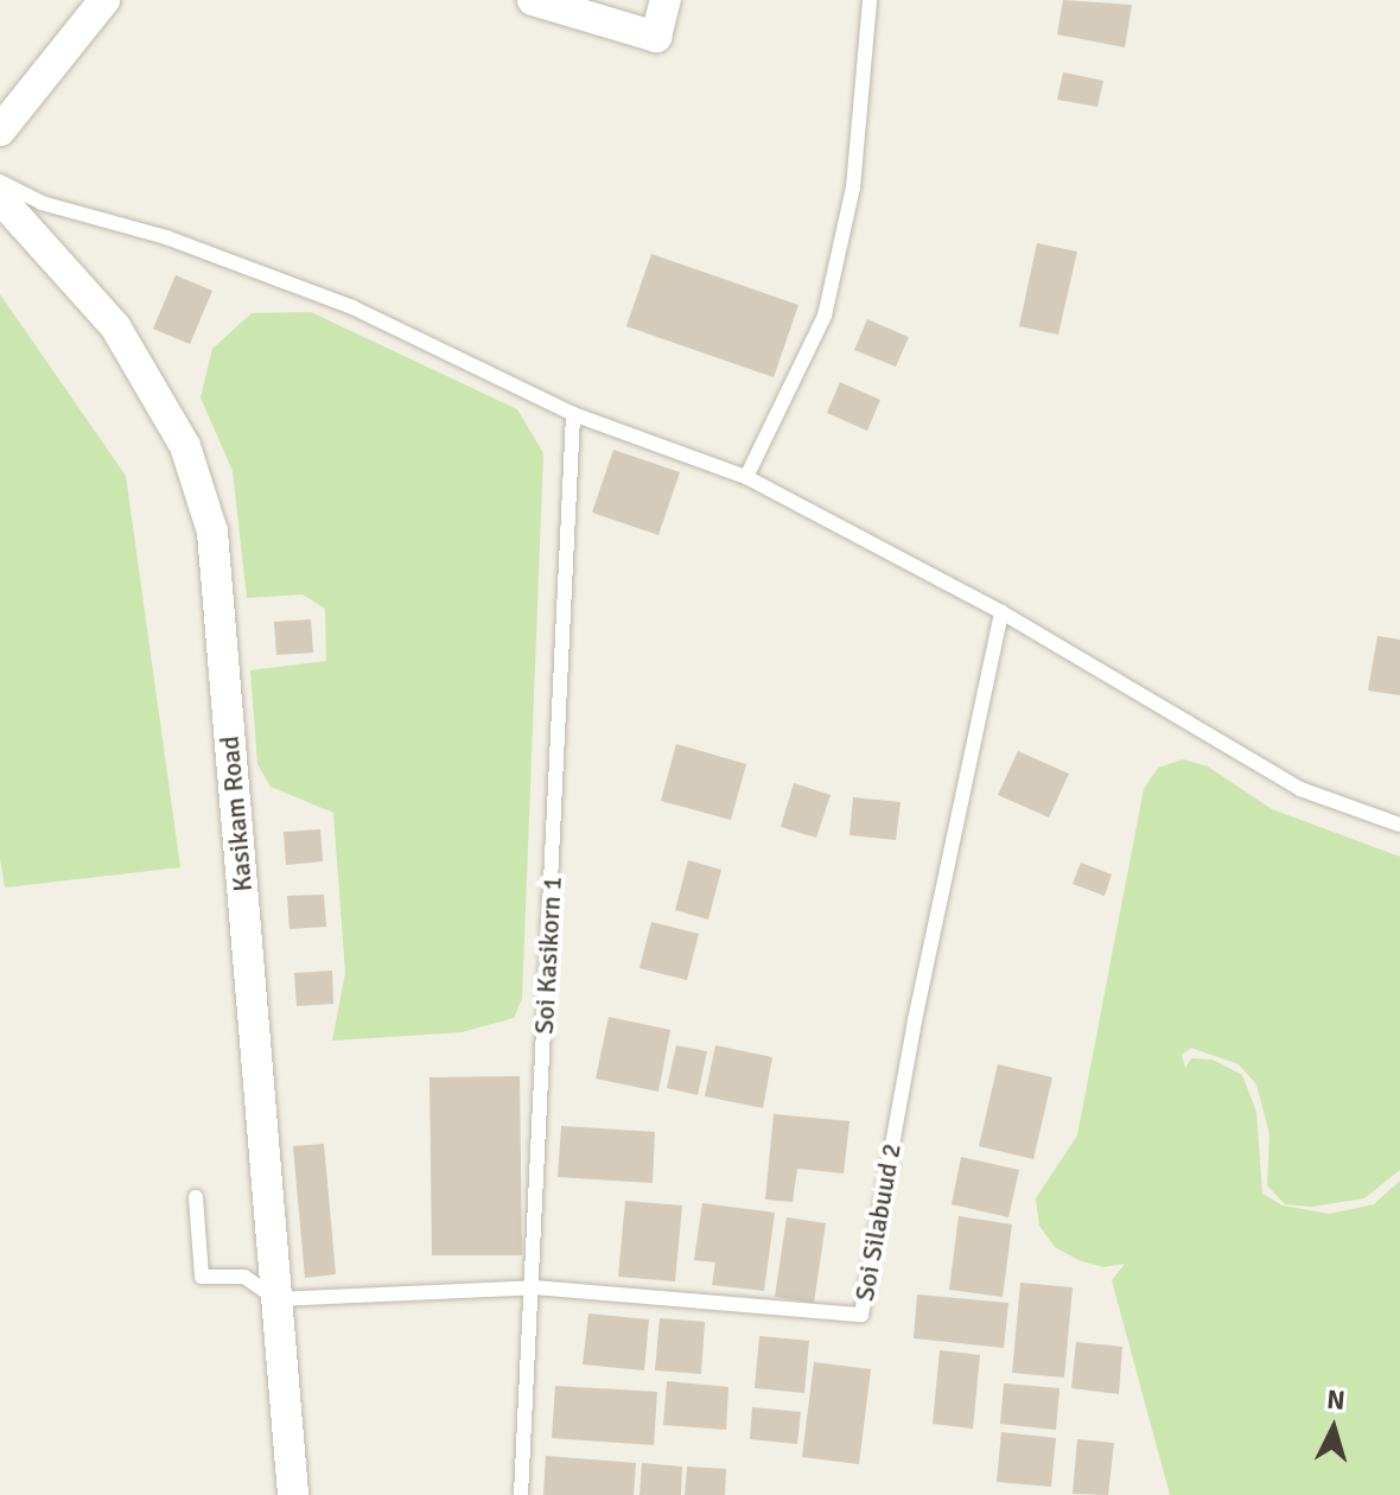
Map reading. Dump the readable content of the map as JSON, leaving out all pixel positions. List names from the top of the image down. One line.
{"streets":{"street":["Kasikam Road"],"lane":["Soi Kasikorn 1","Soi Silabuud 2"]},"crossings":[["Kasikam Road","Soi Silabuud 2"],["Soi Kasikorn 1","Soi Silabuud 2"]],"north":"top"}
